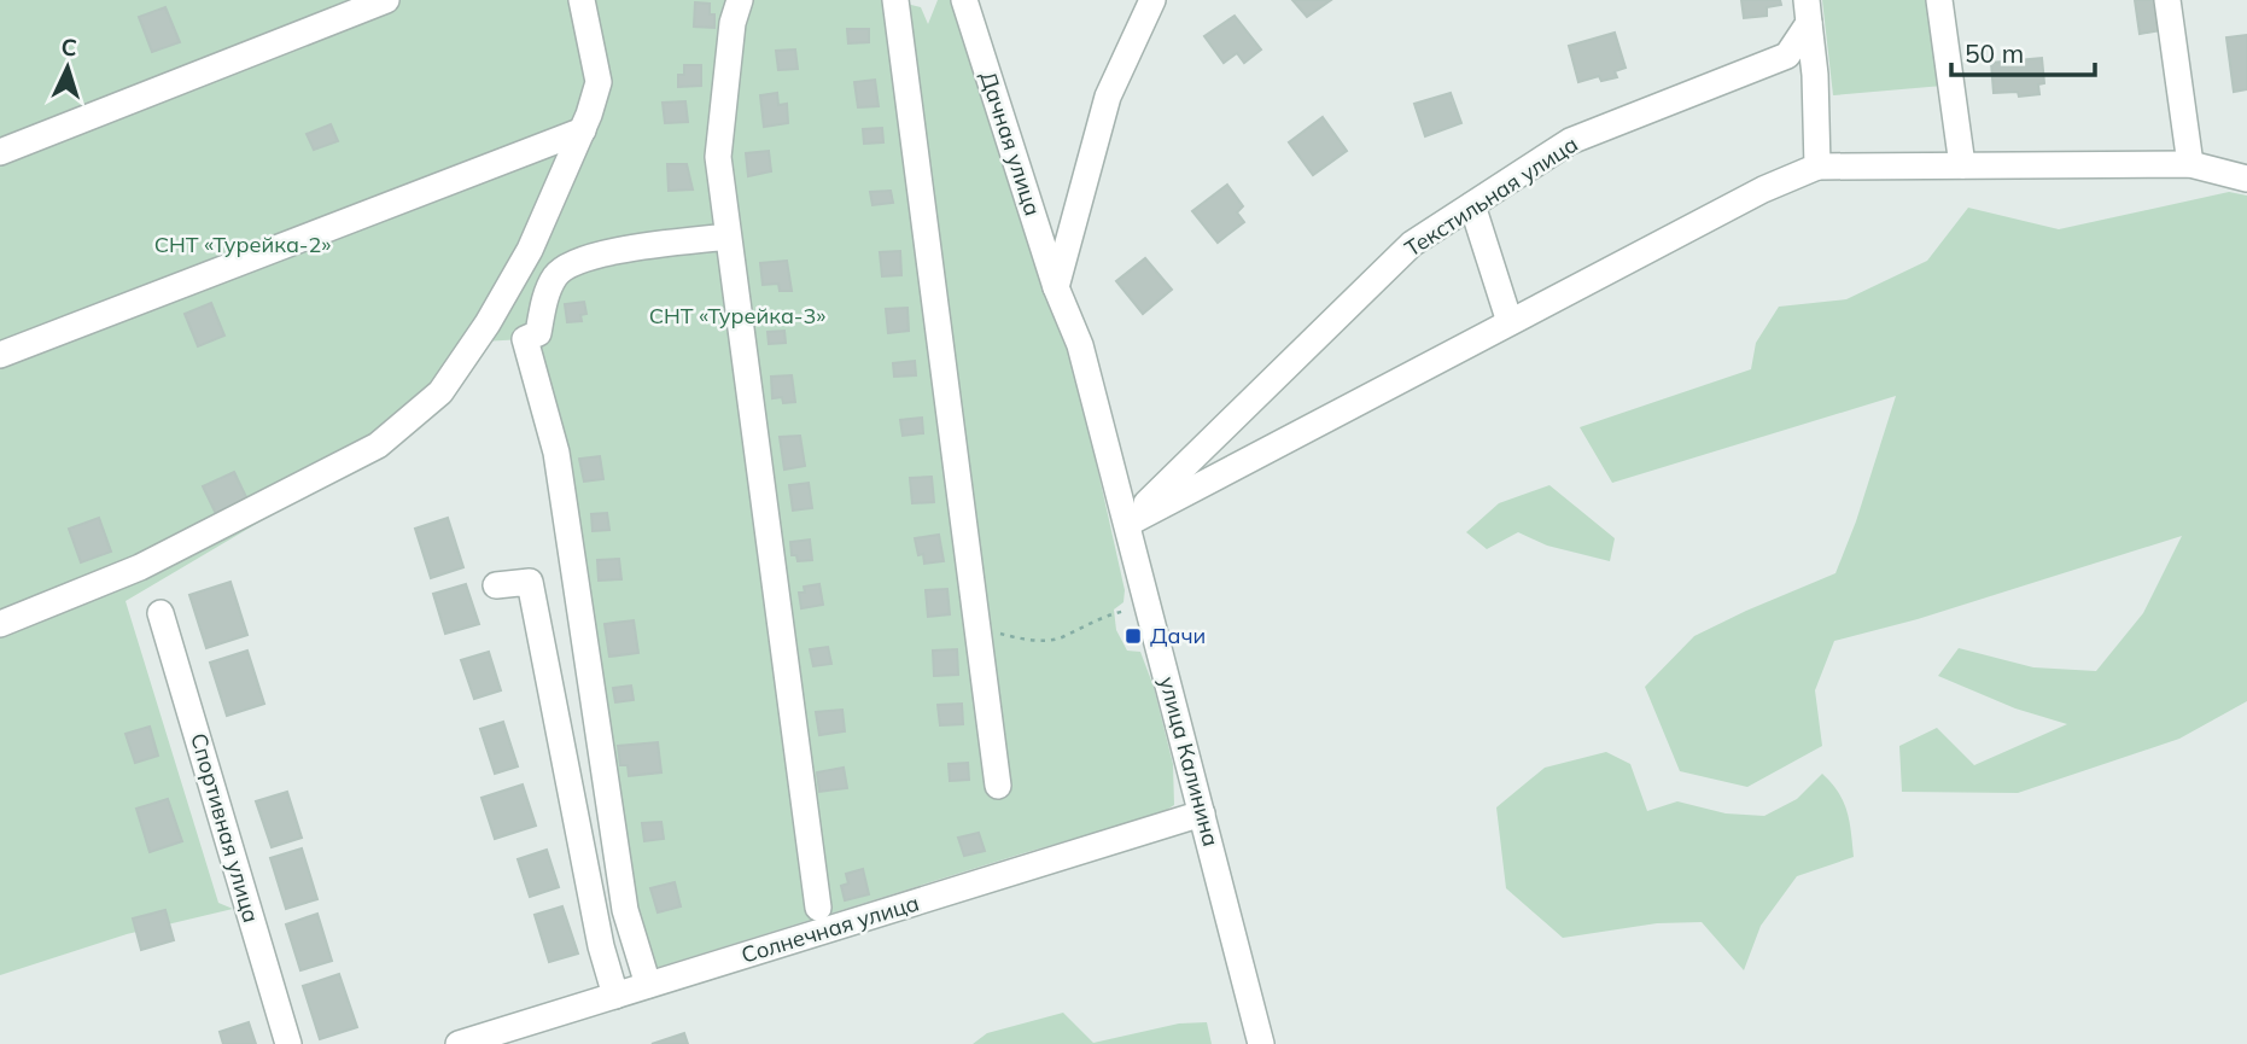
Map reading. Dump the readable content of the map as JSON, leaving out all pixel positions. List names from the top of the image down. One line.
{"streets":{"street":["Дачная улица","Текстильная улица","улица Калинина","Спортивная улица","Солнечная улица"]},"crossings":[["Дачная улица","улица Калинина"],["Текстильная улица","улица Калинина"],["улица Калинина","Солнечная улица"]],"parks":["СНТ «Турейка-2»","СНТ «Турейка-3»"],"places":{"transit":["Дачи"]},"scale_bar":"50 m","north":"top"}
